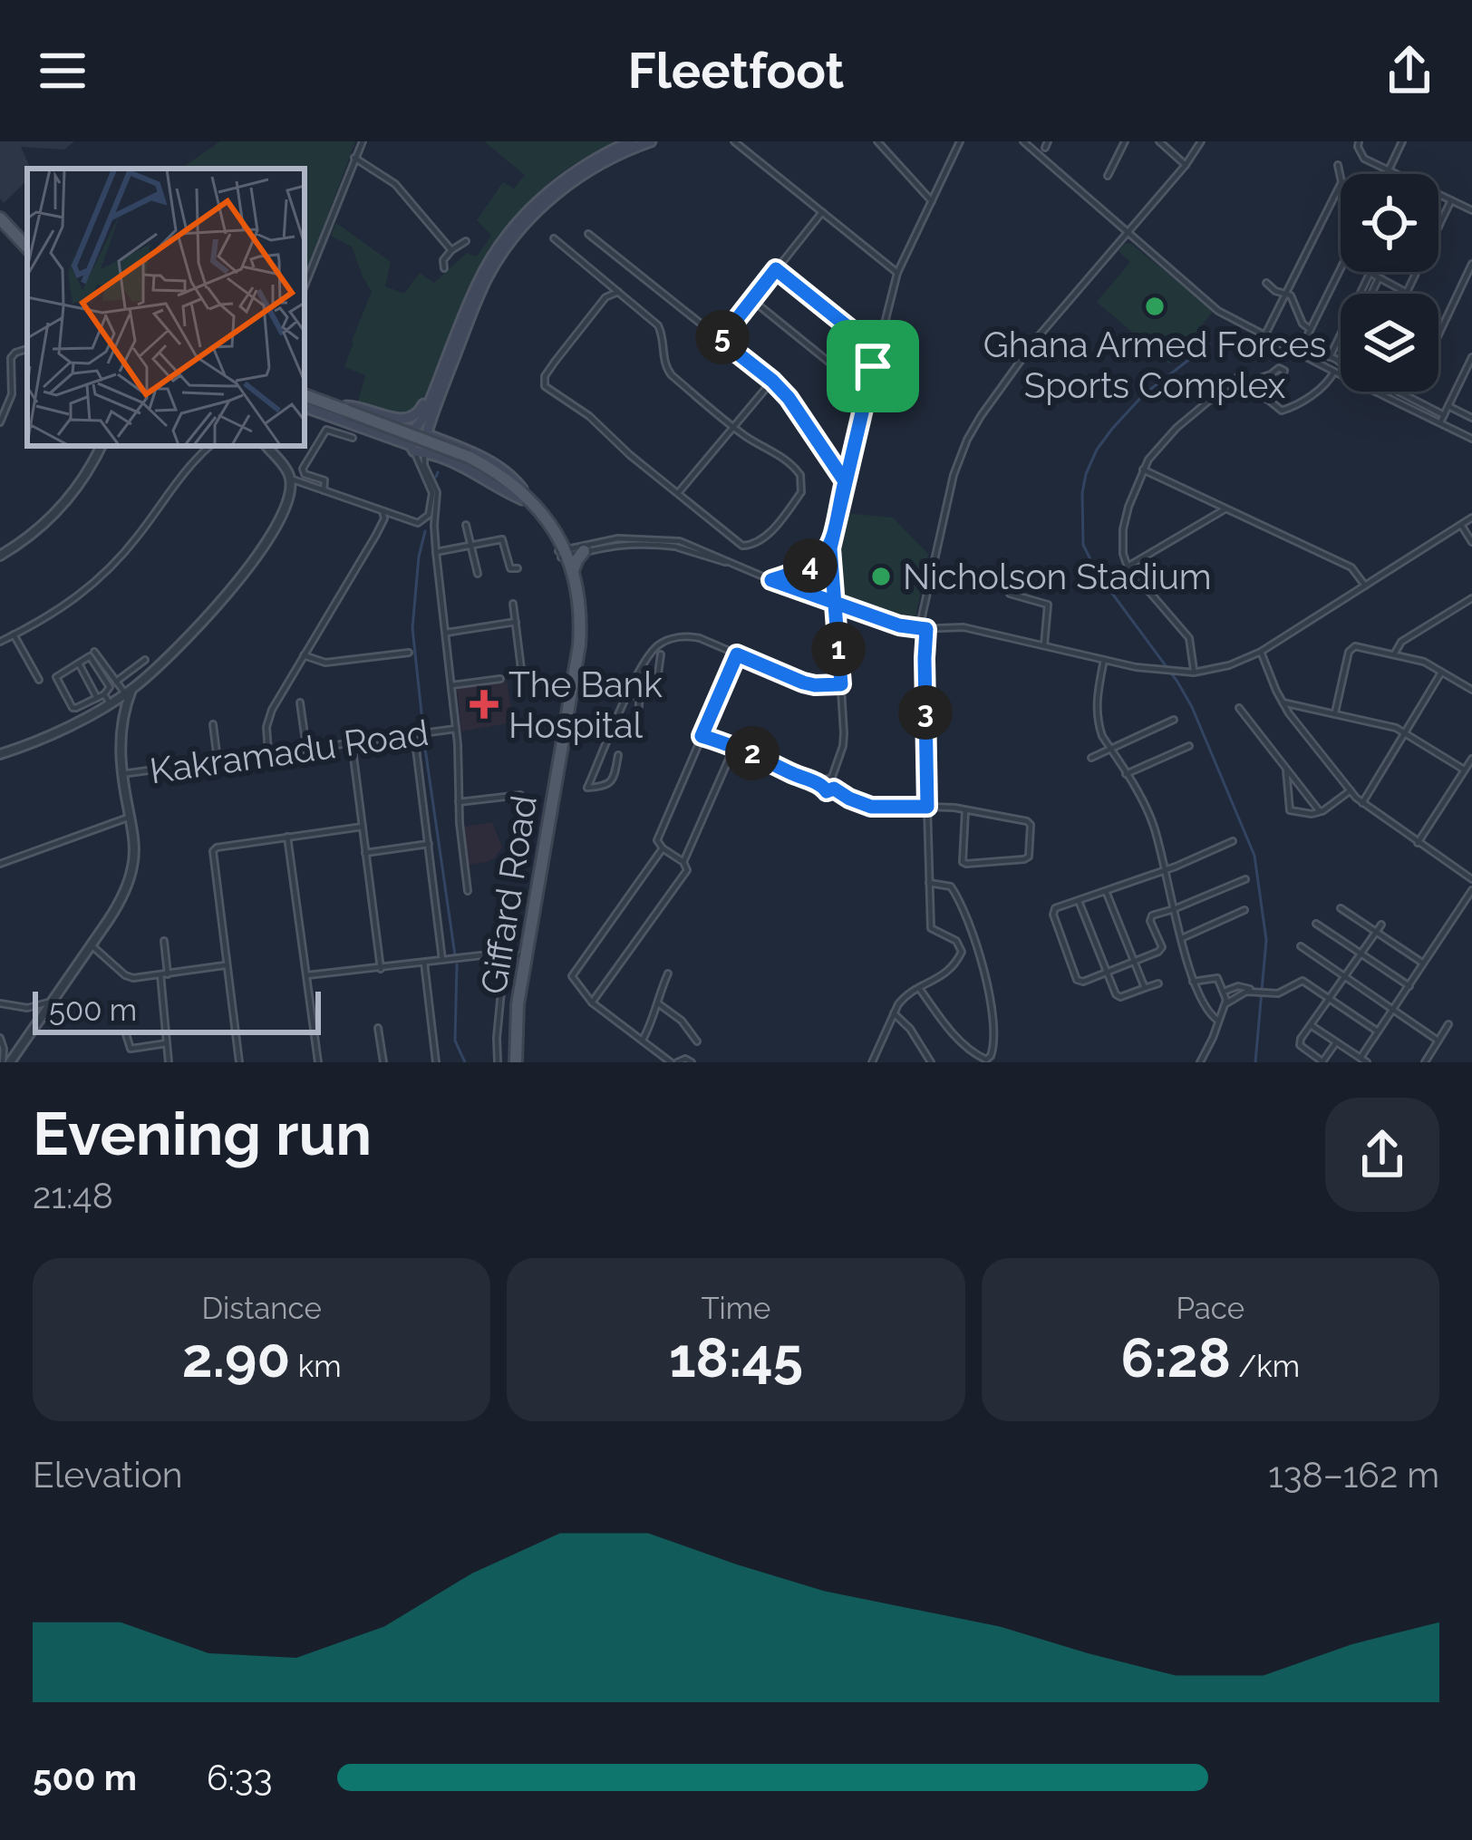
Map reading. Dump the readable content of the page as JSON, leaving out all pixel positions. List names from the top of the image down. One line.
{"streets":{"main road":["Giffard Road"],"street":["Kakramadu Road"]},"places":{"other":["Ghana Armed Forces Sports Complex","Nicholson Stadium"],"health":["The Bank Hospital"]},"scale_bar":"500 m","page":{"header":"Fleetfoot","pins":["5","4","1","3","2"],"scale":"500 m","heading":["Evening run","21:48"],"stats":[["Distance","2.90 km"],["Time","18:45"],["Pace","6:28 /km"]],"chart":["Elevation","138–162 m"],"list":[{"name":"500 m","note":"6:33"}]}}
